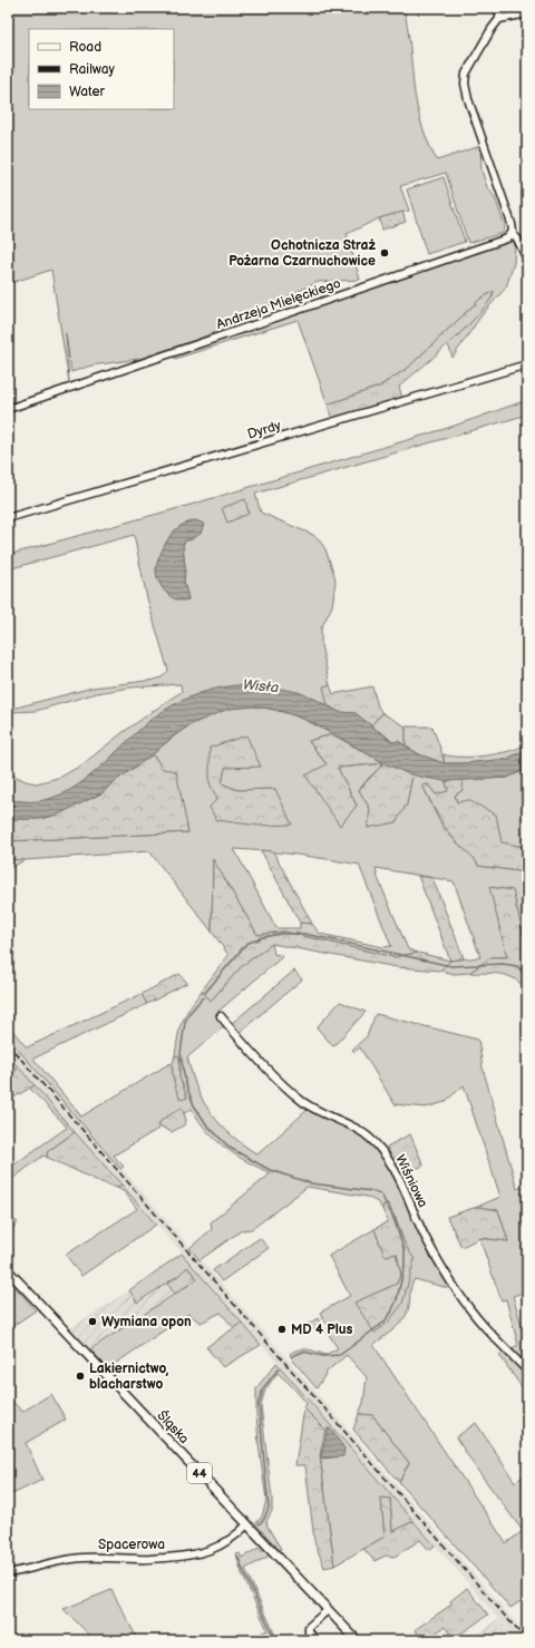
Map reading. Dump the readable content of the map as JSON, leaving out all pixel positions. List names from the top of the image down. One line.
{"streets":{"main road":["Śląska","44"],"street":["Andrzeja Mielęckiego","Dyrdy","Wiśniowa","Spacerowa"]},"crossings":[["Śląska","Spacerowa"]],"water":["Wisła"],"places":["Ochotnicza Straż Pożarna Czarnuchowice","Wymiana opon","MD 4 Plus","Lakiernictwo, blacharstwo"],"legend":["Road","Railway","Water"]}
